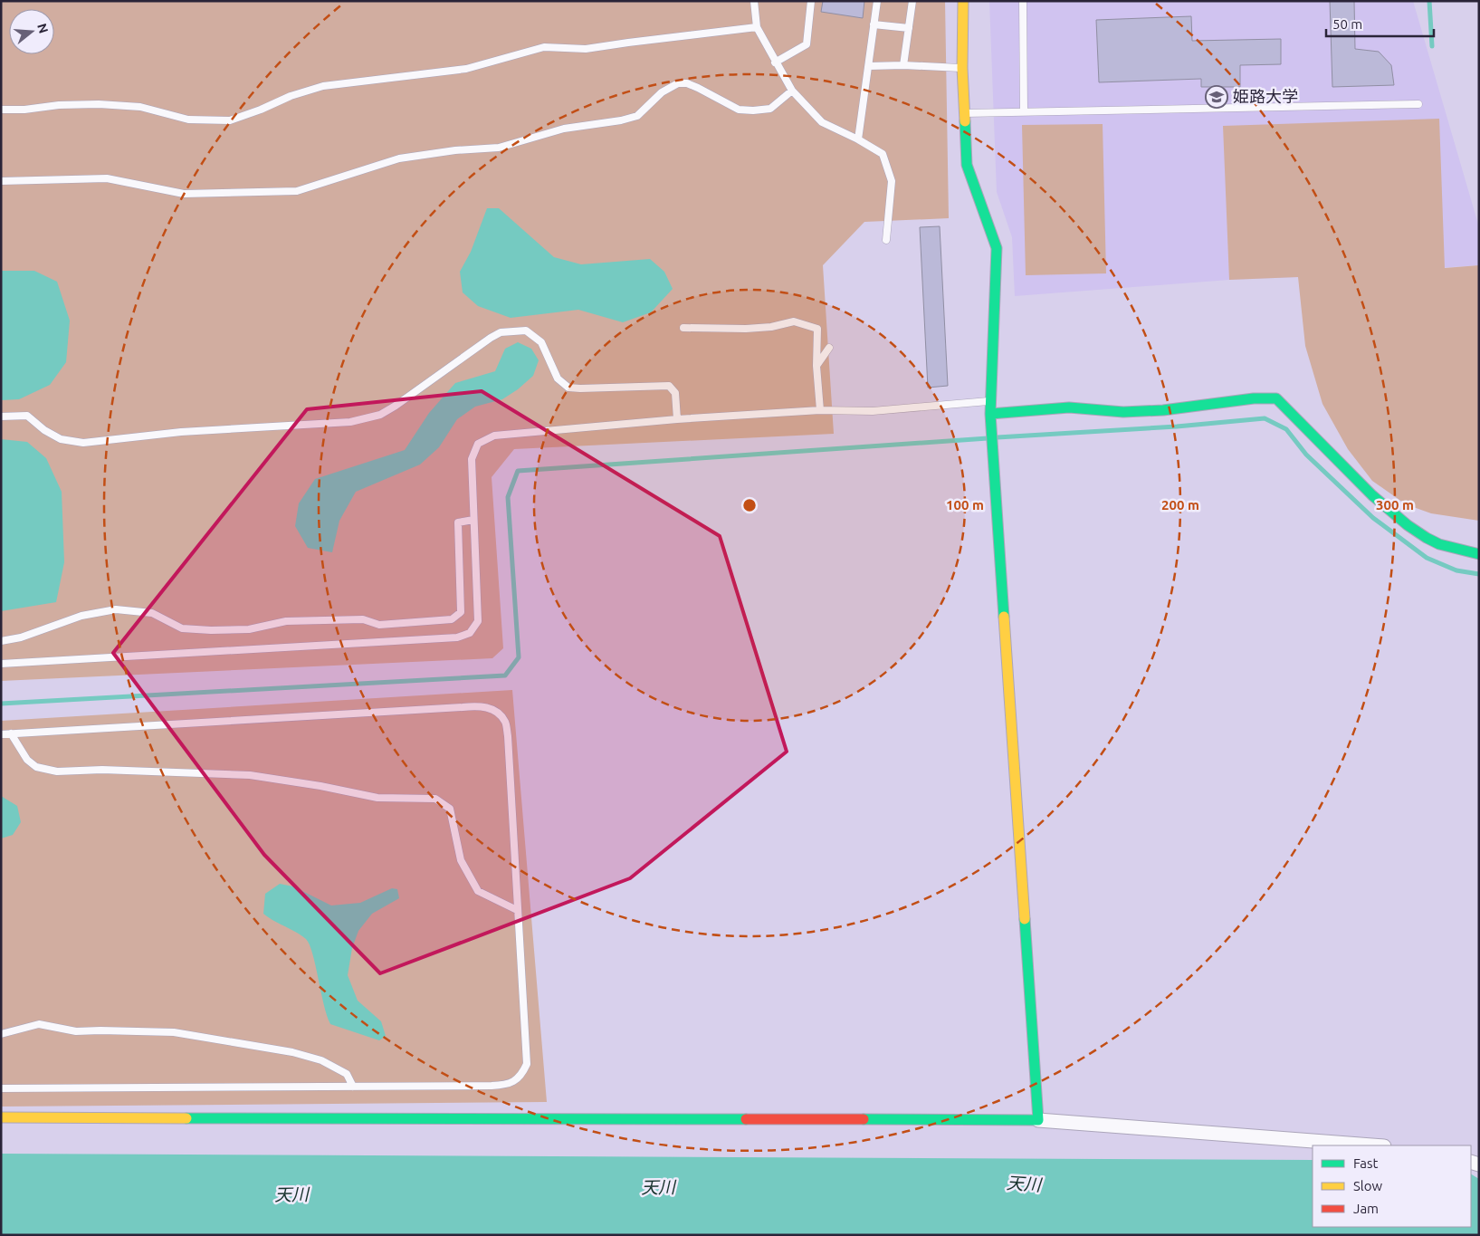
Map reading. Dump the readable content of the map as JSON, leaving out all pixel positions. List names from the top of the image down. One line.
{"water":["天川"],"places":{"school or university":["姫路大学"]},"legend":["Fast","Slow","Jam"],"scale_bar":"50 m","north":"right","rings":["100 m","200 m","300 m"]}
